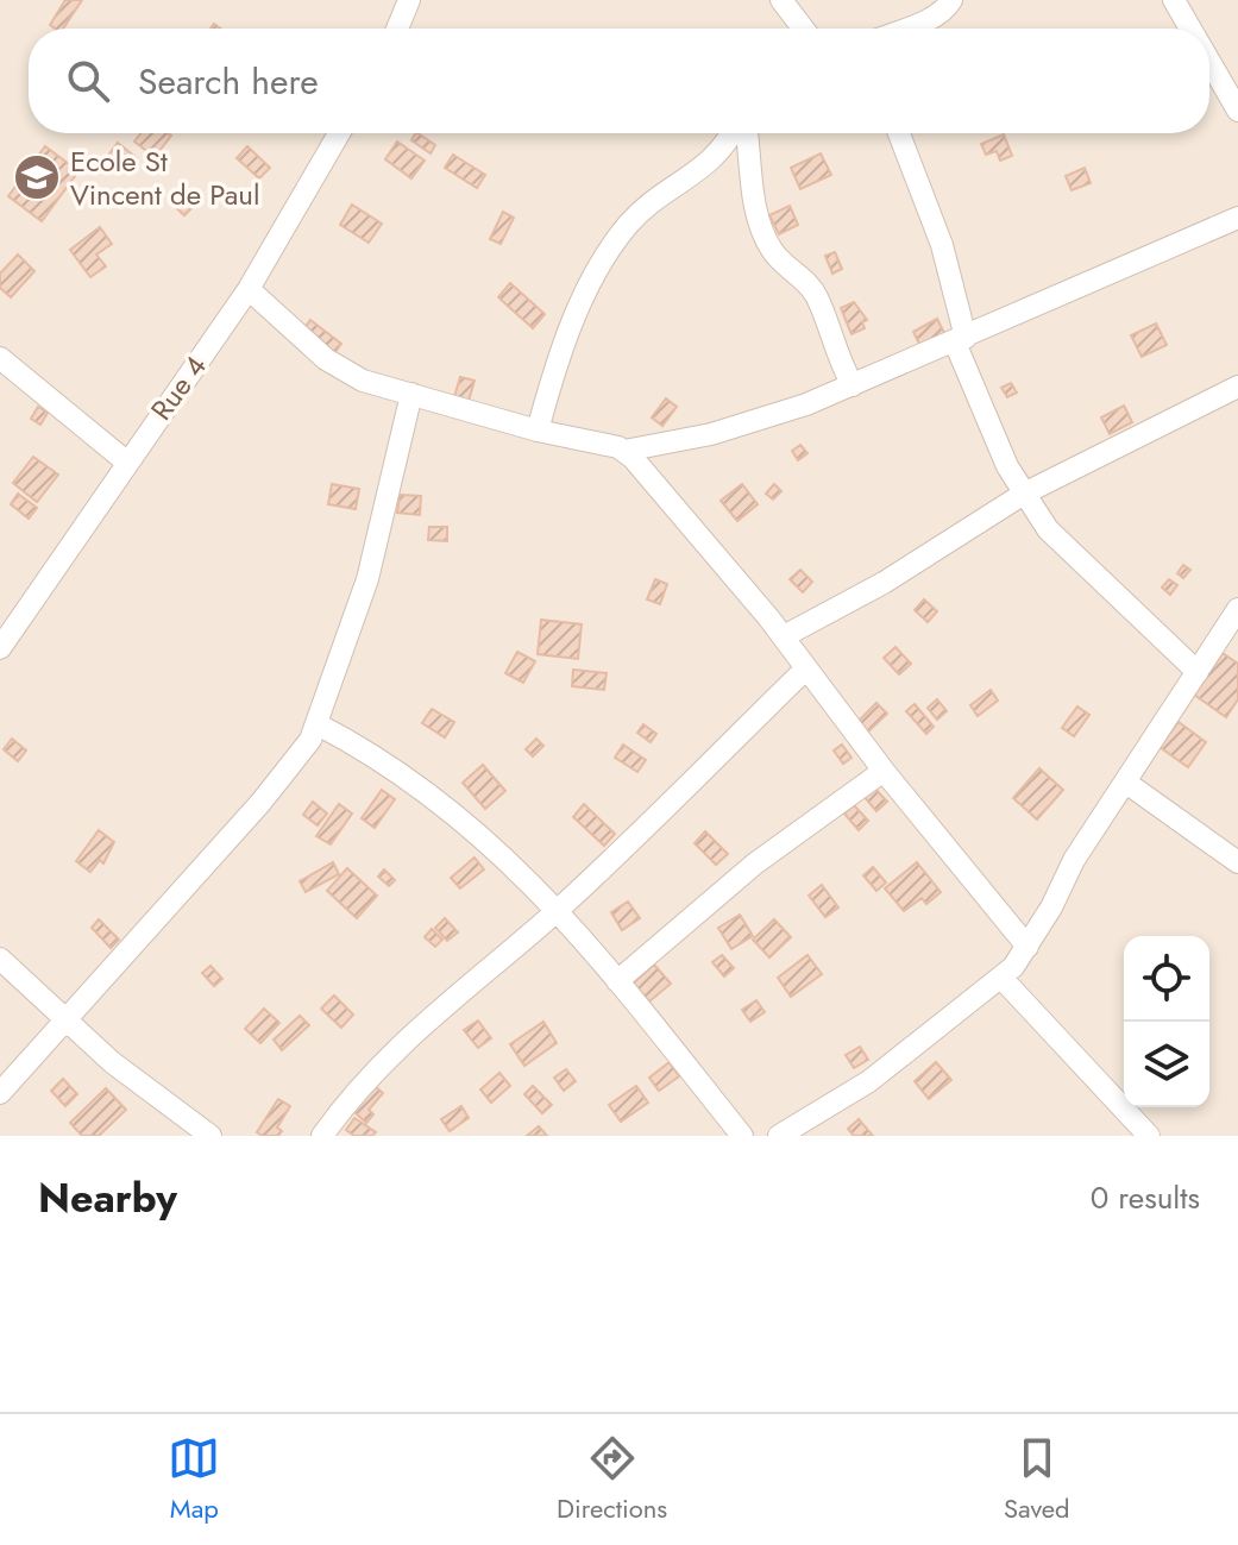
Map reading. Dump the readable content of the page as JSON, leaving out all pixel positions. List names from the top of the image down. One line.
{"streets":{"street":["Rue 4"]},"places":{"school or university":["Ecole St Vincent de Paul"]},"page":{"search":"Search here","heading":["Nearby","0 results"],"nav":["Map","Directions","Saved"]}}
